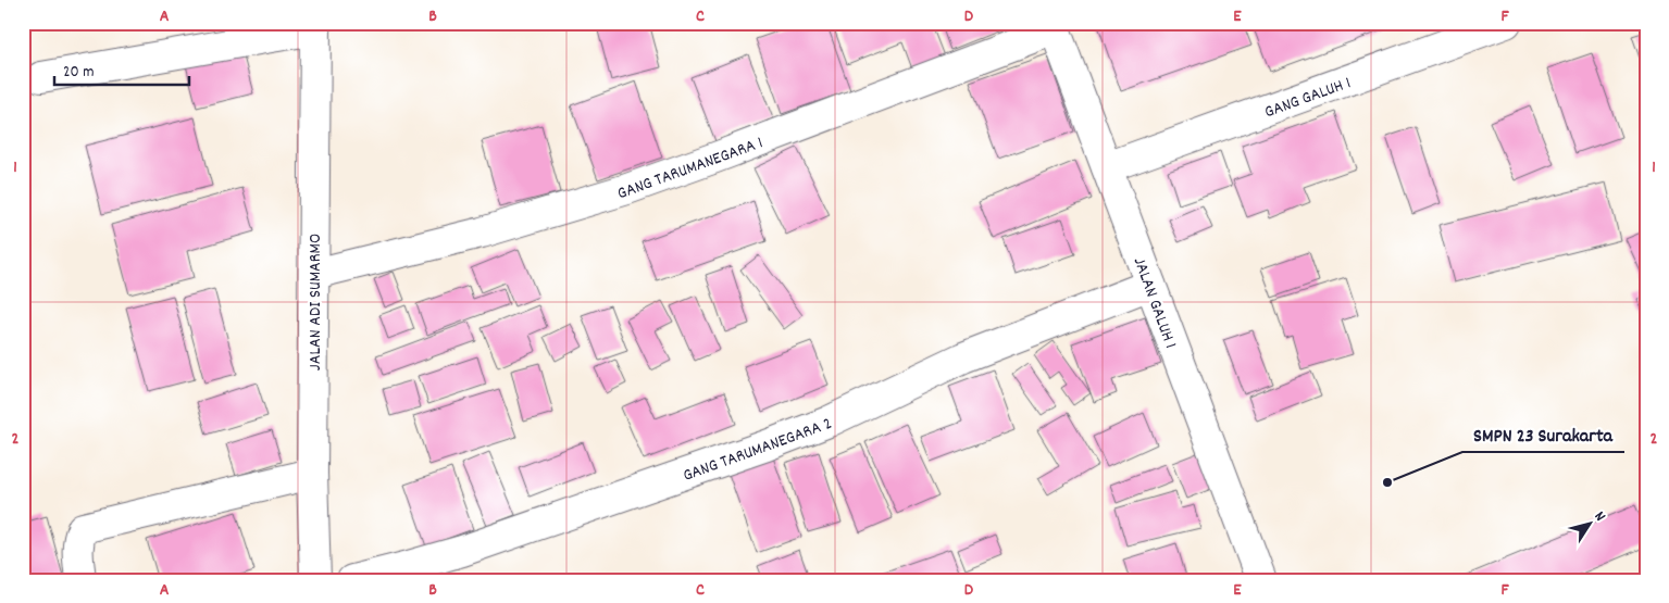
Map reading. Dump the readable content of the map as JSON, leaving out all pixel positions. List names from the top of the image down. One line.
{"streets":{"street":["GANG GALUH 1","GANG TARUMANEGARA 1","JALAN ADI SUMARMO","JALAN GALUH 1","GANG TARUMANEGARA 2"]},"crossings":[["GANG GALUH 1","JALAN GALUH 1"],["GANG TARUMANEGARA 1","JALAN ADI SUMARMO"],["GANG TARUMANEGARA 1","JALAN GALUH 1"],["JALAN GALUH 1","GANG TARUMANEGARA 2"]],"places":["SMPN 23 Surakarta"],"scale_bar":"20 m","north":"top right","grid":{"columns":["A","B","C","D","E","F"],"rows":["1","2"]}}
